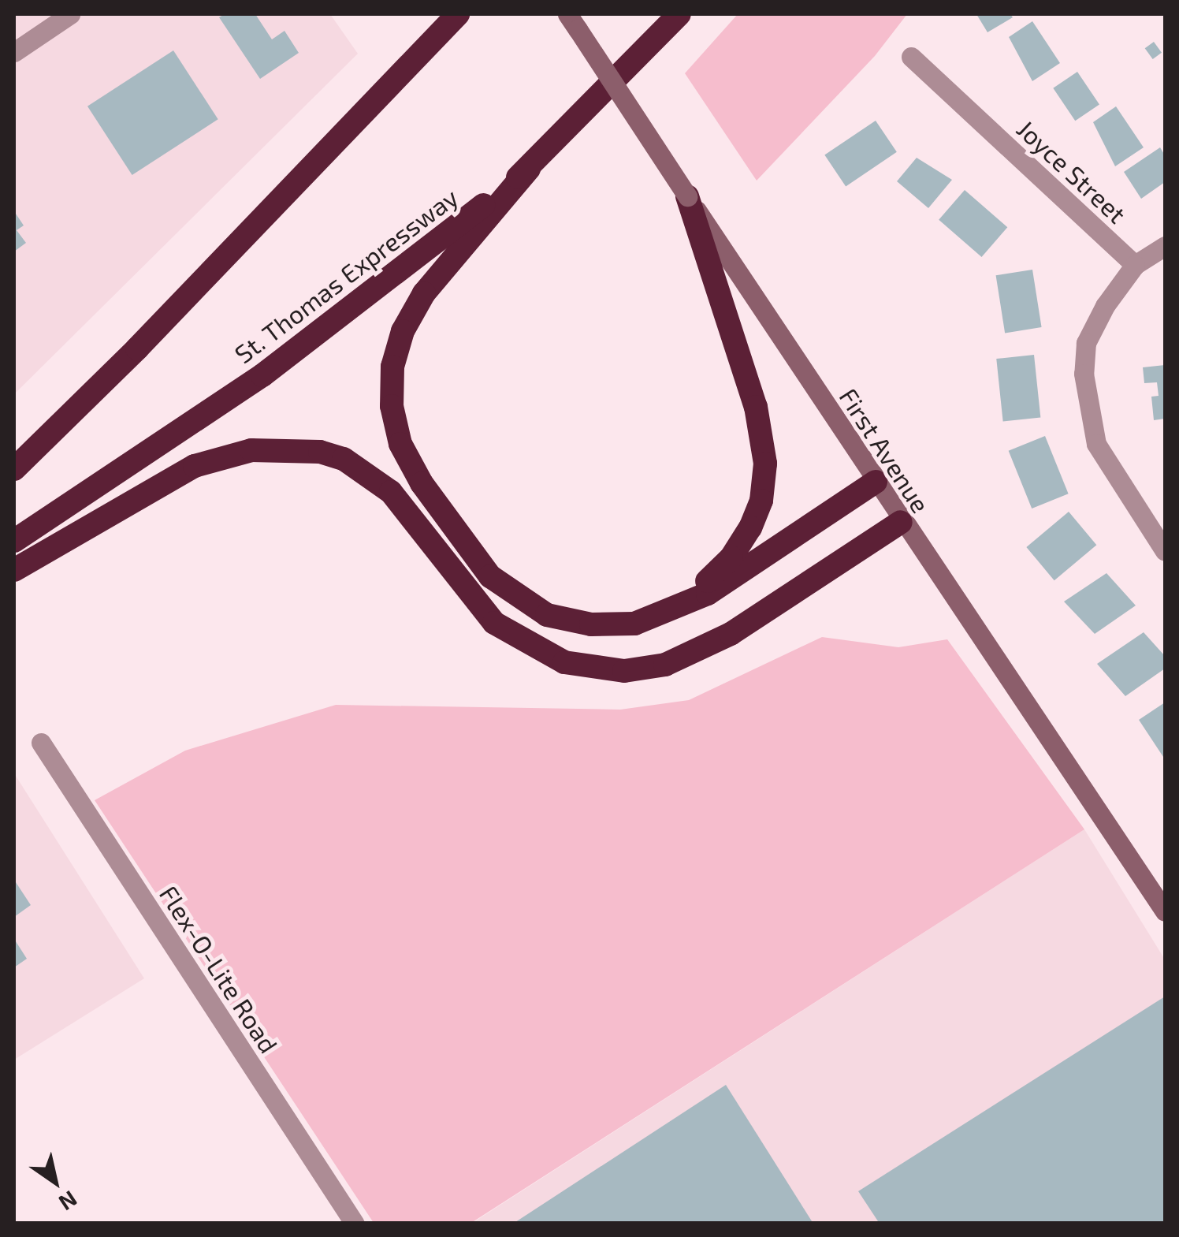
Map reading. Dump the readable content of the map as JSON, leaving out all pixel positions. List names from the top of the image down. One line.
{"streets":{"highway":["St. Thomas Expressway"],"main road":["First Avenue"],"street":["Joyce Street","Flex-O-Lite Road"]},"north":"bottom right"}
